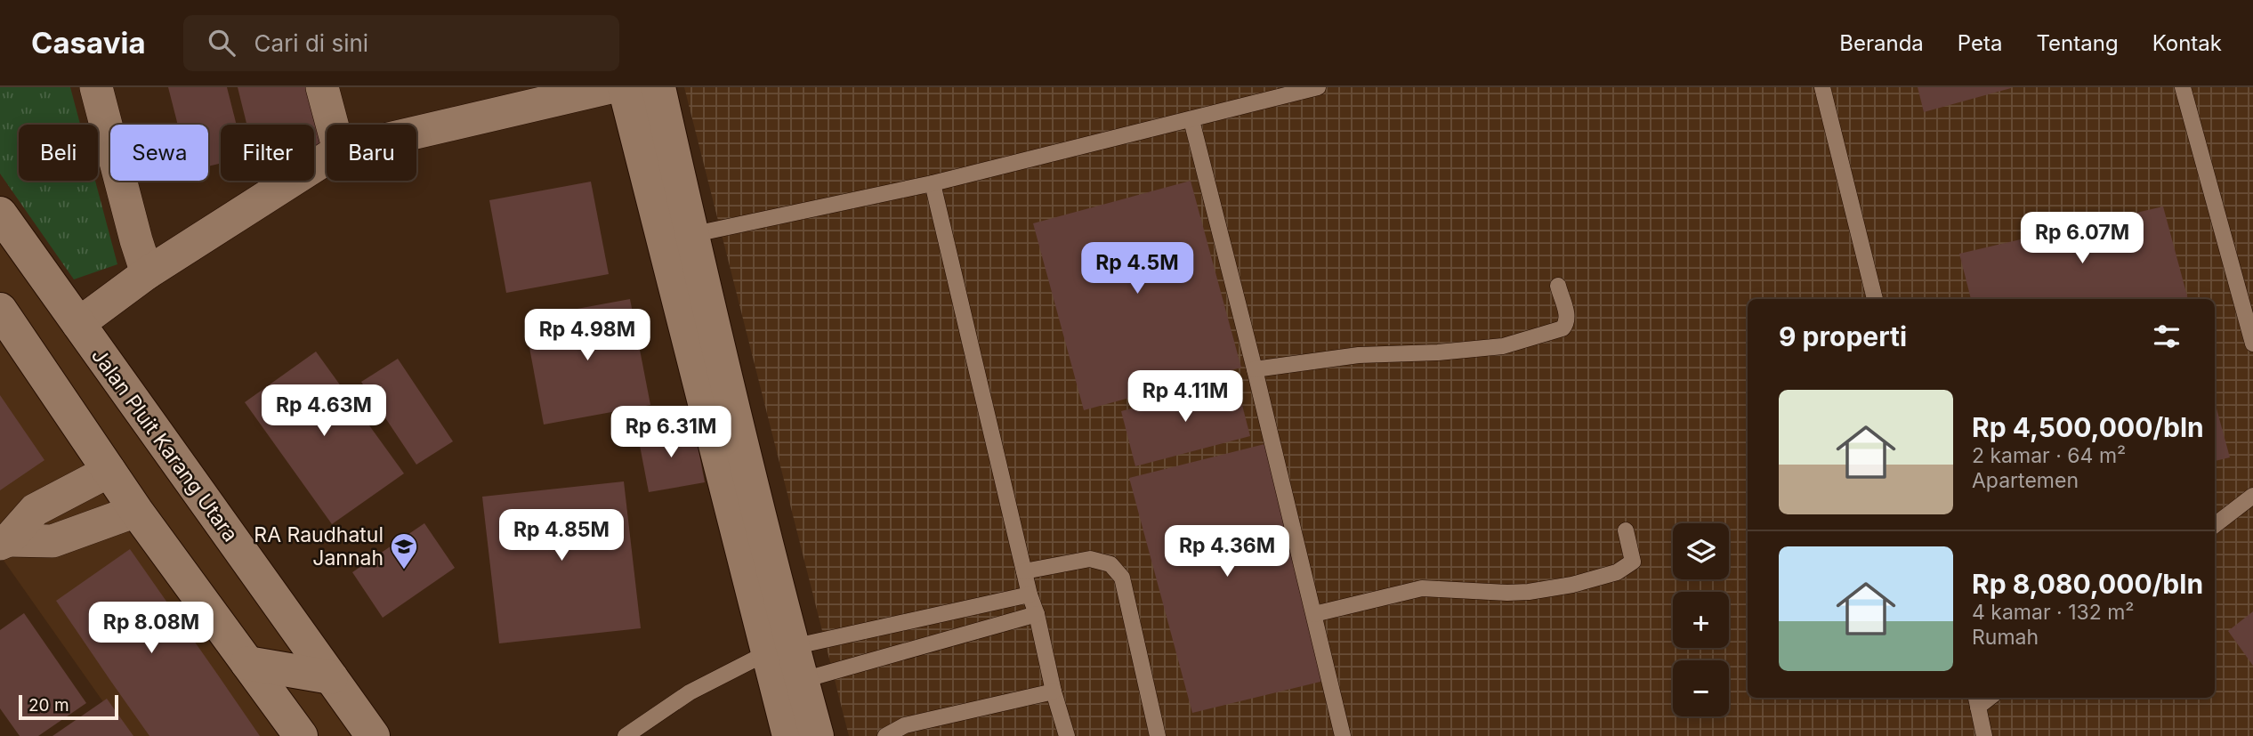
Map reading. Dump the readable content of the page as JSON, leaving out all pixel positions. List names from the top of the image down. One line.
{"streets":{"street":["Jalan Pluit Karang Utara"]},"places":{"school or university":["RA Raudhatul Jannah"]},"scale_bar":"20 m","page":{"header":"Casavia","search":"Cari di sini","nav":["Beranda","Peta","Tentang","Kontak"],"chip":["Beli","Sewa","Filter","Baru"],"price":["Rp 6.07M","Rp 4.5M","Rp 4.98M","Rp 4.11M","Rp 4.63M","Rp 6.31M","Rp 4.85M","Rp 4.36M","Rp 8.08M"],"heading":"9 properti","list":[{"name":"Rp 4,500,000/bln","note":"2 kamar · 64 m² · Apartemen"},{"name":"Rp 8,080,000/bln","note":"4 kamar · 132 m² · Rumah"}],"map_buttons":["+","−"],"scale":"20 m"}}
